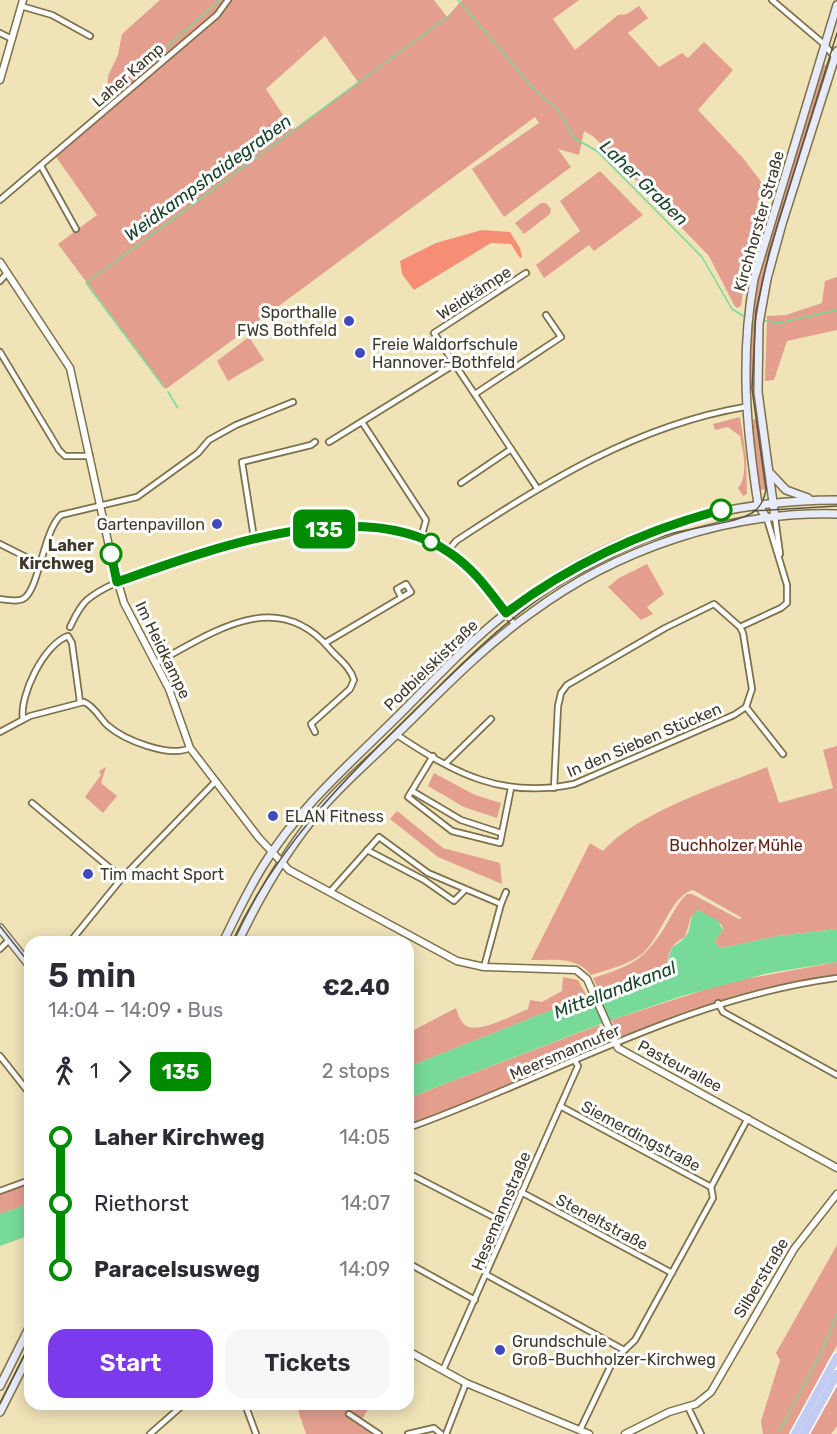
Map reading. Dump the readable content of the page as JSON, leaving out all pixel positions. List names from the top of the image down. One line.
{"streets":{"main road":["Kirchhorster Straße","Podbielskistraße"],"street":["Laher Kamp","Weidkämpe","Im Heidkampe","In den Sieben Stücken","Meersmannufer","Pasteurallee","Siemerdingstraße","Hesemannstraße","Steneltstraße","Silberstraße"]},"crossings":[["Kirchhorster Straße","Podbielskistraße"],["Im Heidkampe","Podbielskistraße"],["Im Heidkampe","Pasteurallee"],["Podbielskistraße","In den Sieben Stücken"],["Podbielskistraße","Pasteurallee"],["Meersmannufer","Pasteurallee"],["Meersmannufer","Hesemannstraße"],["Siemerdingstraße","Hesemannstraße"],["Hesemannstraße","Steneltstraße"]],"water":["Weidkampshaidegraben","Laher Graben","Mittellandkanal"],"parks":["Buchholzer Mühle"],"places":["Sporthalle FWS Bothfeld","Freie Waldorfschule Hannover-Bothfeld","Gartenpavillon","Laher Kirchweg","ELAN Fitness","Tim macht Sport","Grundschule Groß-Buchholzer-Kirchweg"],"lines":["bus line 135"],"page":{"on_map":"135","heading":["5 min","14:04 – 14:09 · Bus","€2.40"],"legs":["1","135","2 stops"],"list":[{"name":"Laher Kirchweg","value":"14:05"},{"name":"Riethorst","value":"14:07"},{"name":"Paracelsusweg","value":"14:09"}],"buttons":["Start","Tickets"]}}
